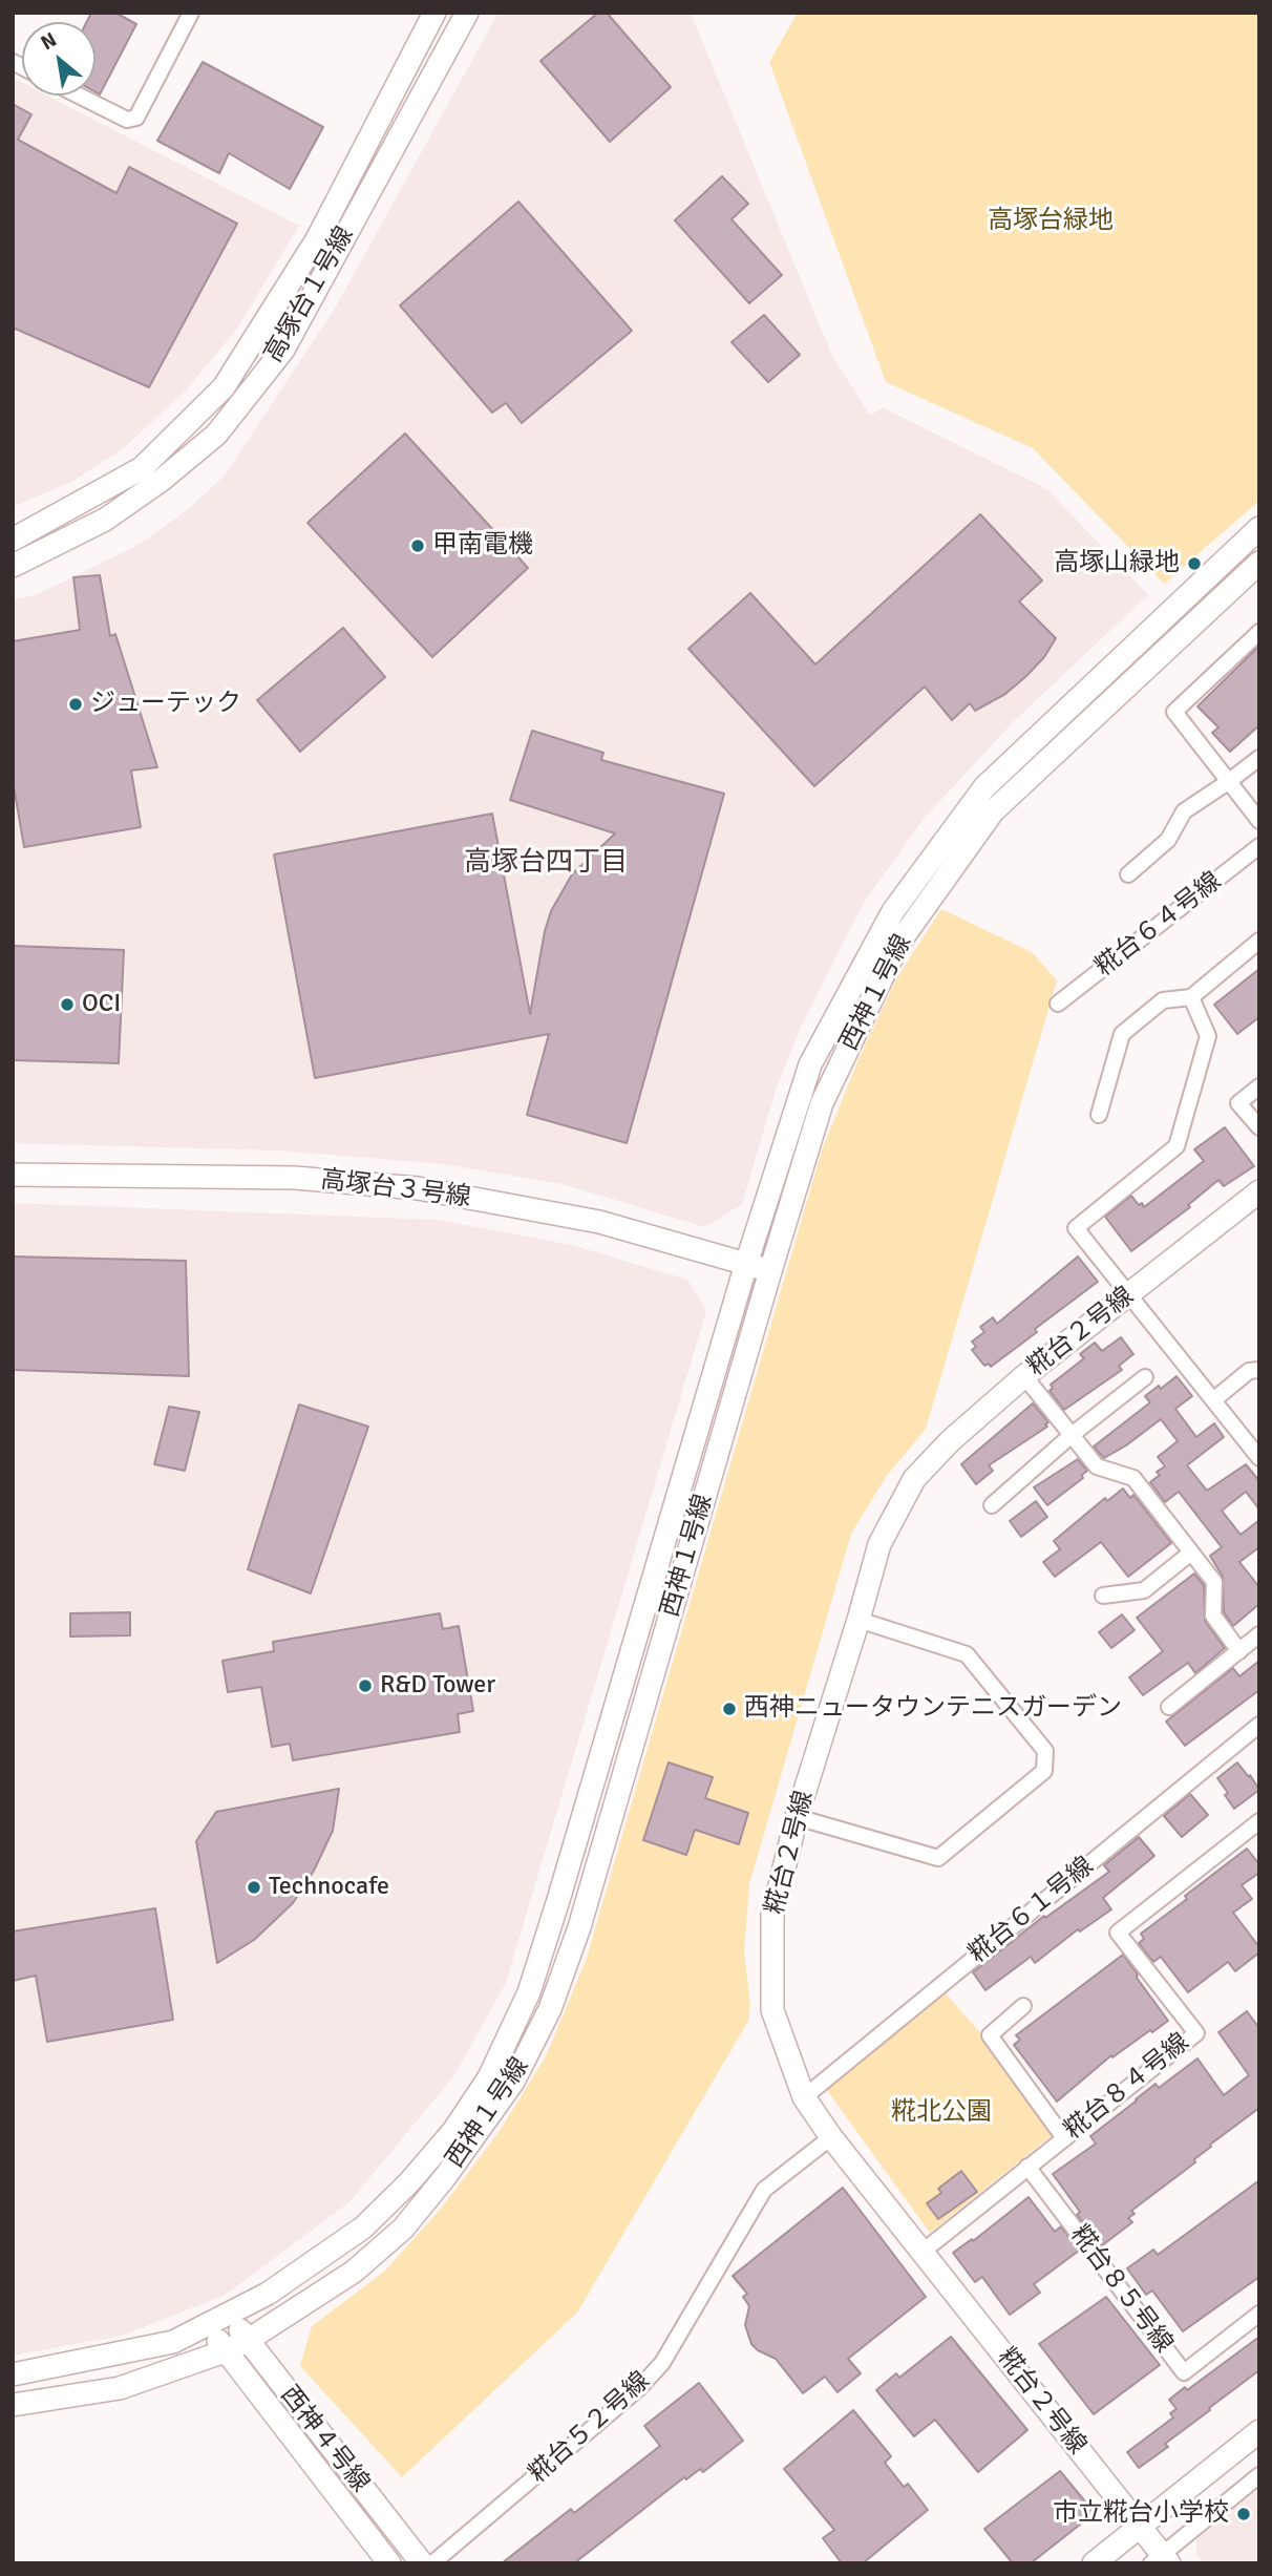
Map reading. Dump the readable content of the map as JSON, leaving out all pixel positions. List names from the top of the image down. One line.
{"streets":{"street":["高塚台１号線","糀台６４号線","西神１号線","高塚台３号線","糀台２号線","糀台６１号線","糀台８４号線","糀台８５号線","糀台５２号線","西神４号線"]},"crossings":[["西神１号線","高塚台３号線"],["西神１号線","西神４号線"],["糀台２号線","糀台６１号線"],["糀台２号線","糀台８４号線"],["糀台２号線","糀台５２号線"],["糀台８４号線","糀台８５号線"]],"districts":["高塚台四丁目"],"parks":["高塚台緑地","糀北公園"],"places":["甲南電機","高塚山緑地","ジューテック","OCI","R&D Tower","西神ニュータウンテニスガーデン","Technocafe","市立糀台小学校"],"north":"top left"}
